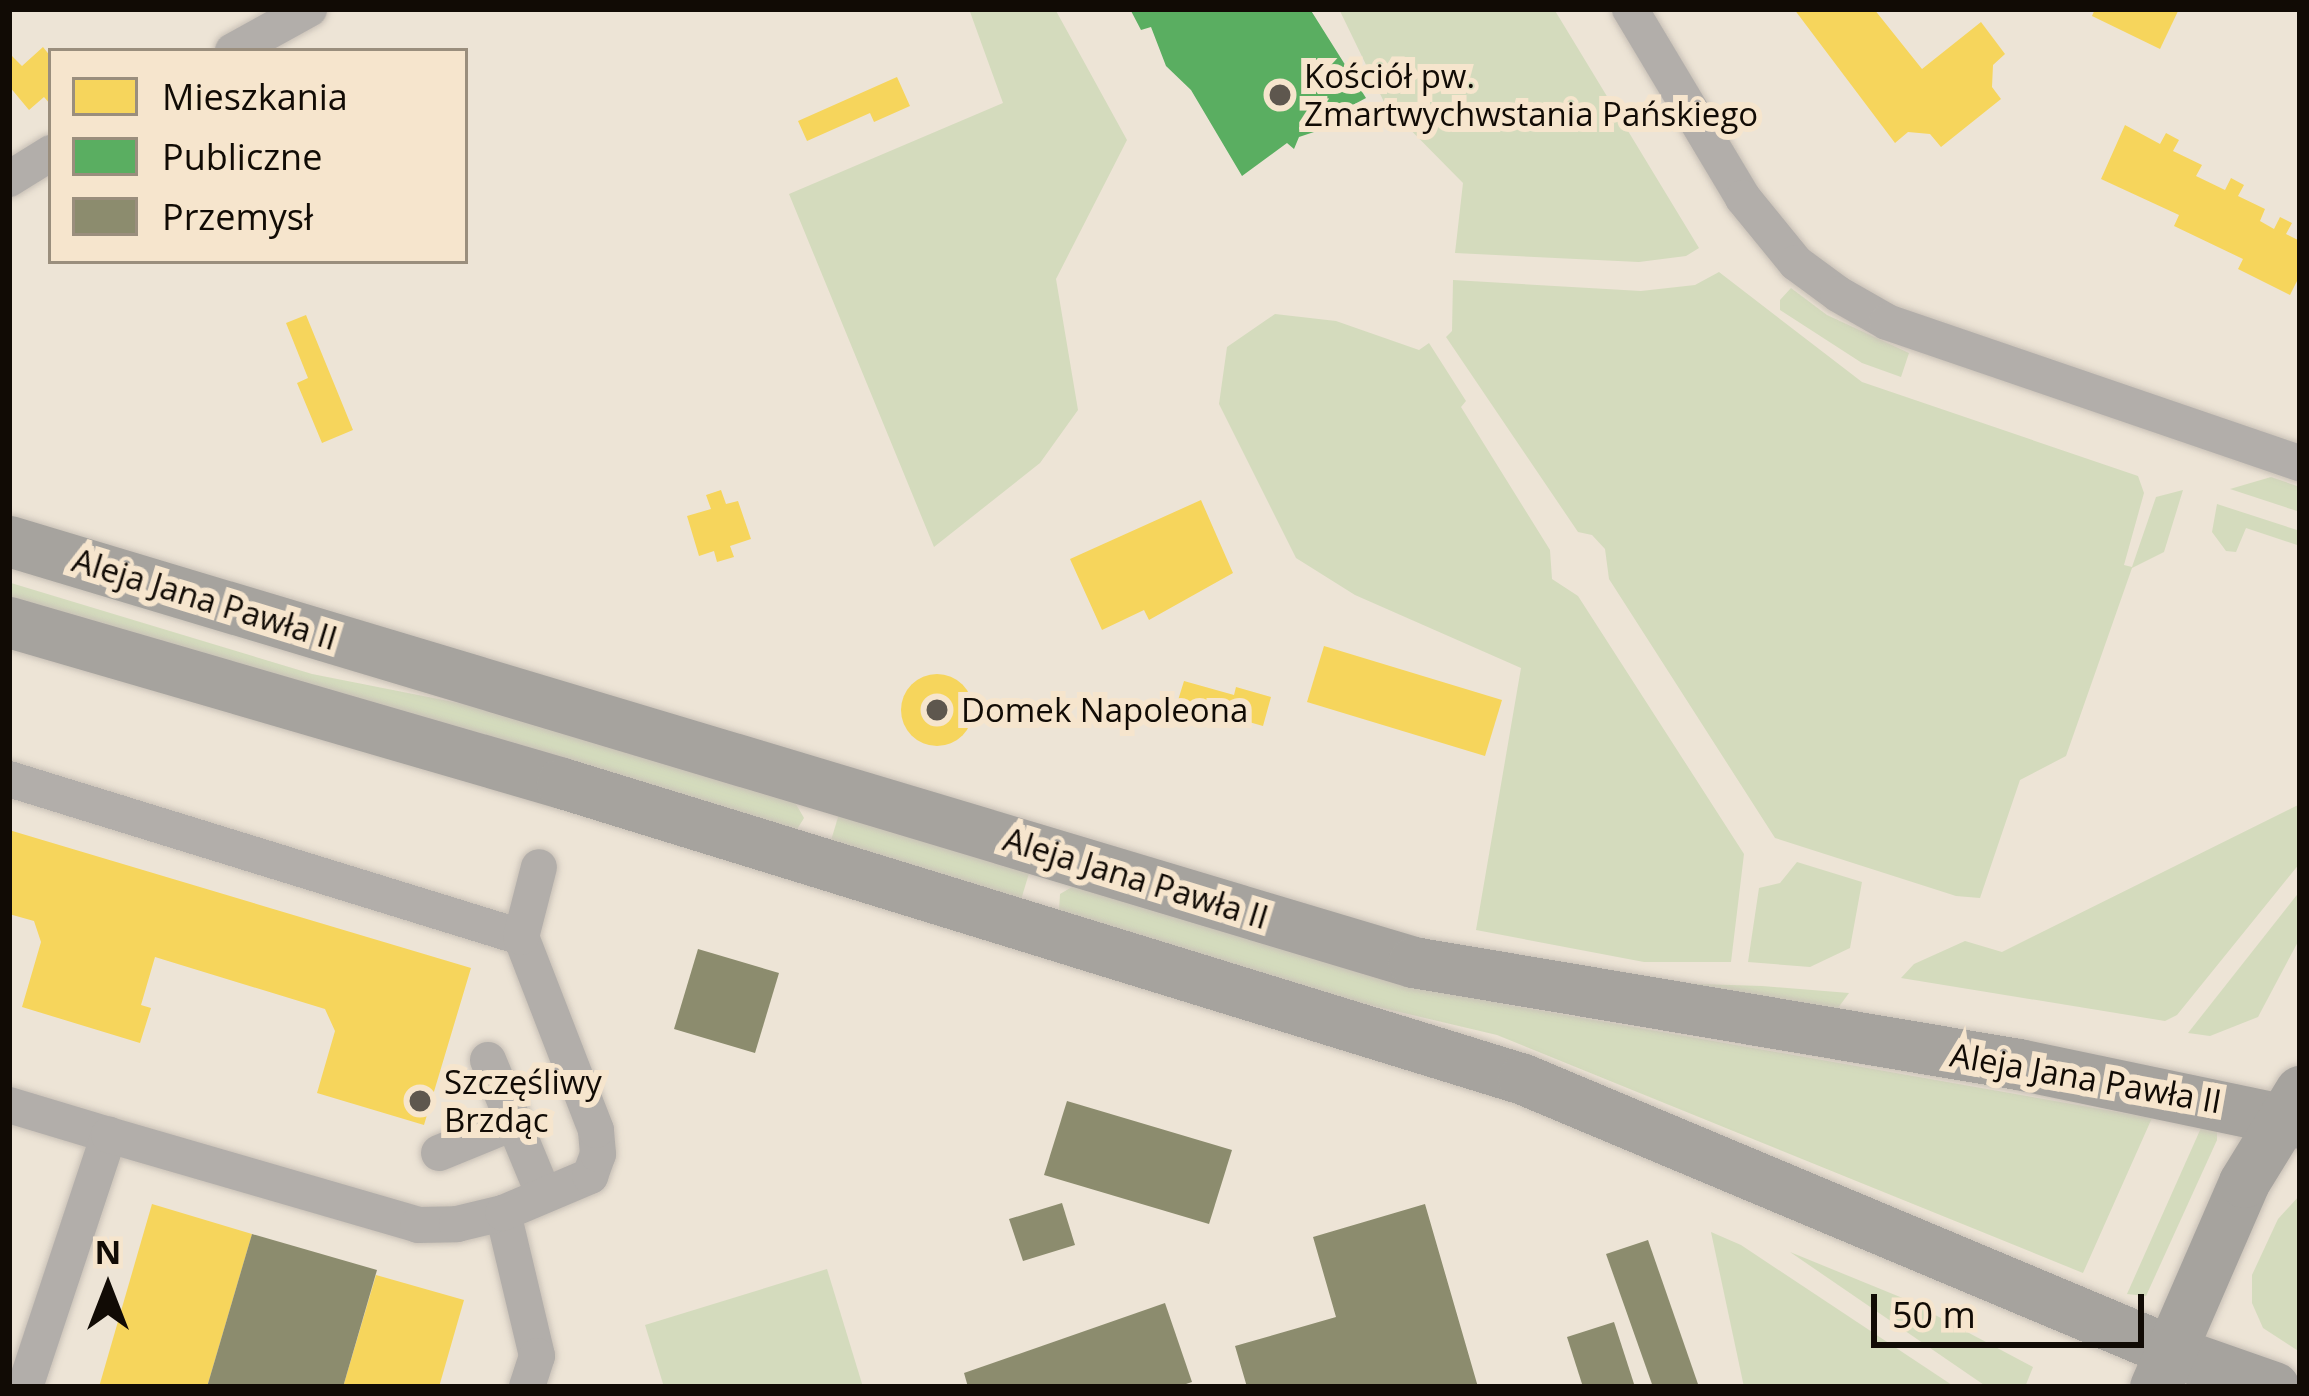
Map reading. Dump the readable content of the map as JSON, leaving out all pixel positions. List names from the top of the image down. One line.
{"streets":{"main road":["Aleja Jana Pawła II"]},"places":["Kościół pw. Zmartwychwstania Pańskiego","Domek Napoleona","Szczęśliwy Brzdąc"],"legend":["Mieszkania","Publiczne","Przemysł"],"scale_bar":"50 m","north":"top"}
